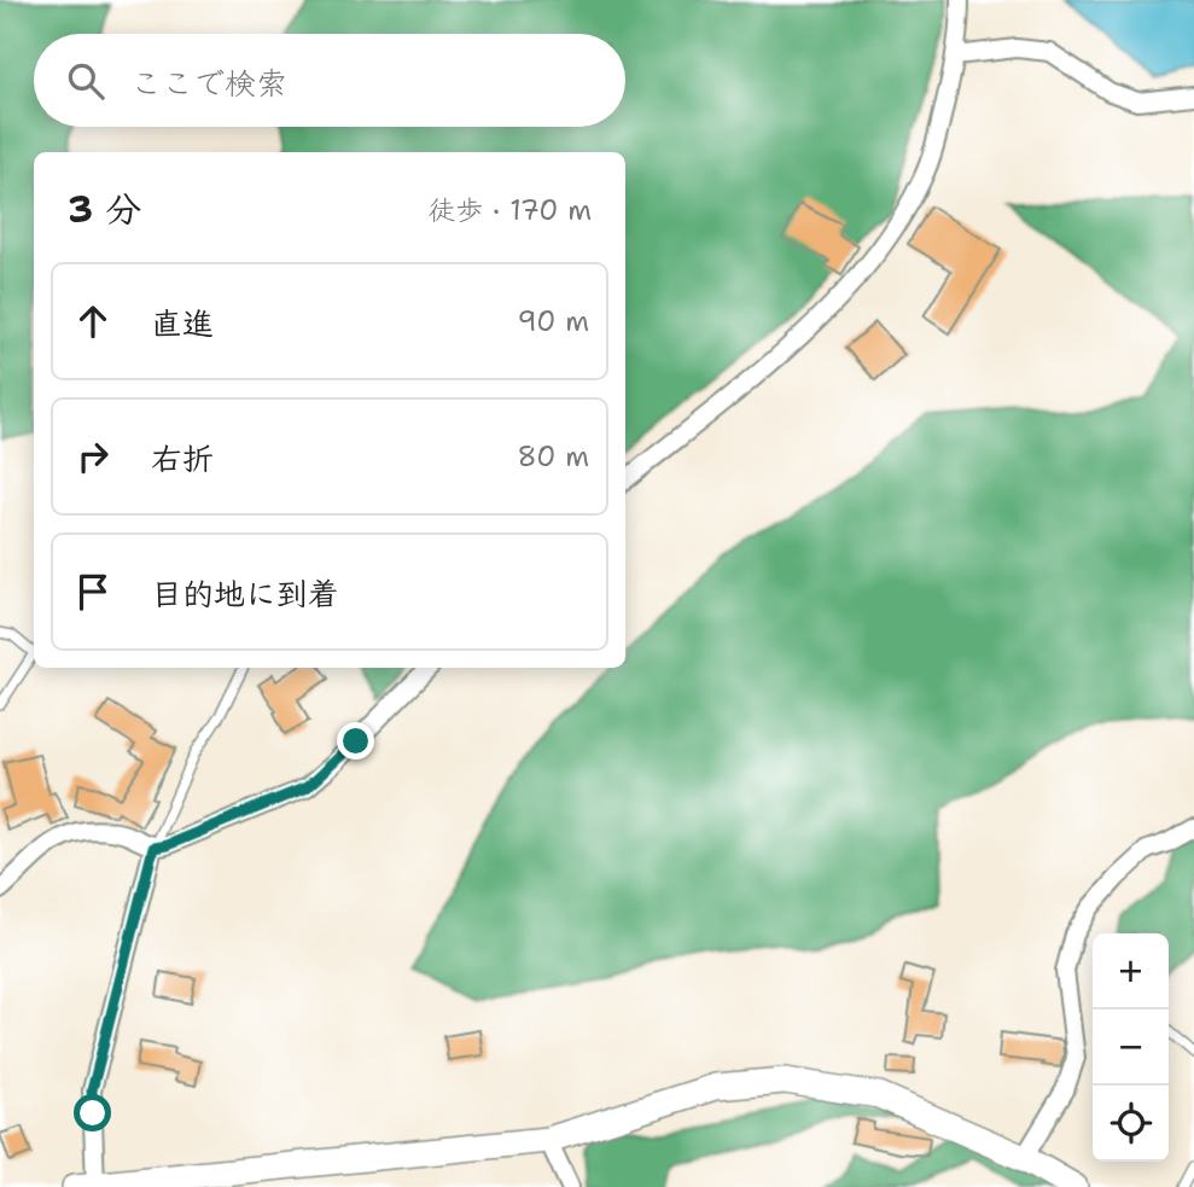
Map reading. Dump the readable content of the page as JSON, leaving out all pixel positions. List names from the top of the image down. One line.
{"page":{"search":"ここで検索","heading":["3 分","徒歩 · 170 m"],"list":[["直進","90 m"],["右折","80 m"],"目的地に到着"],"map_buttons":["+","−"]}}
